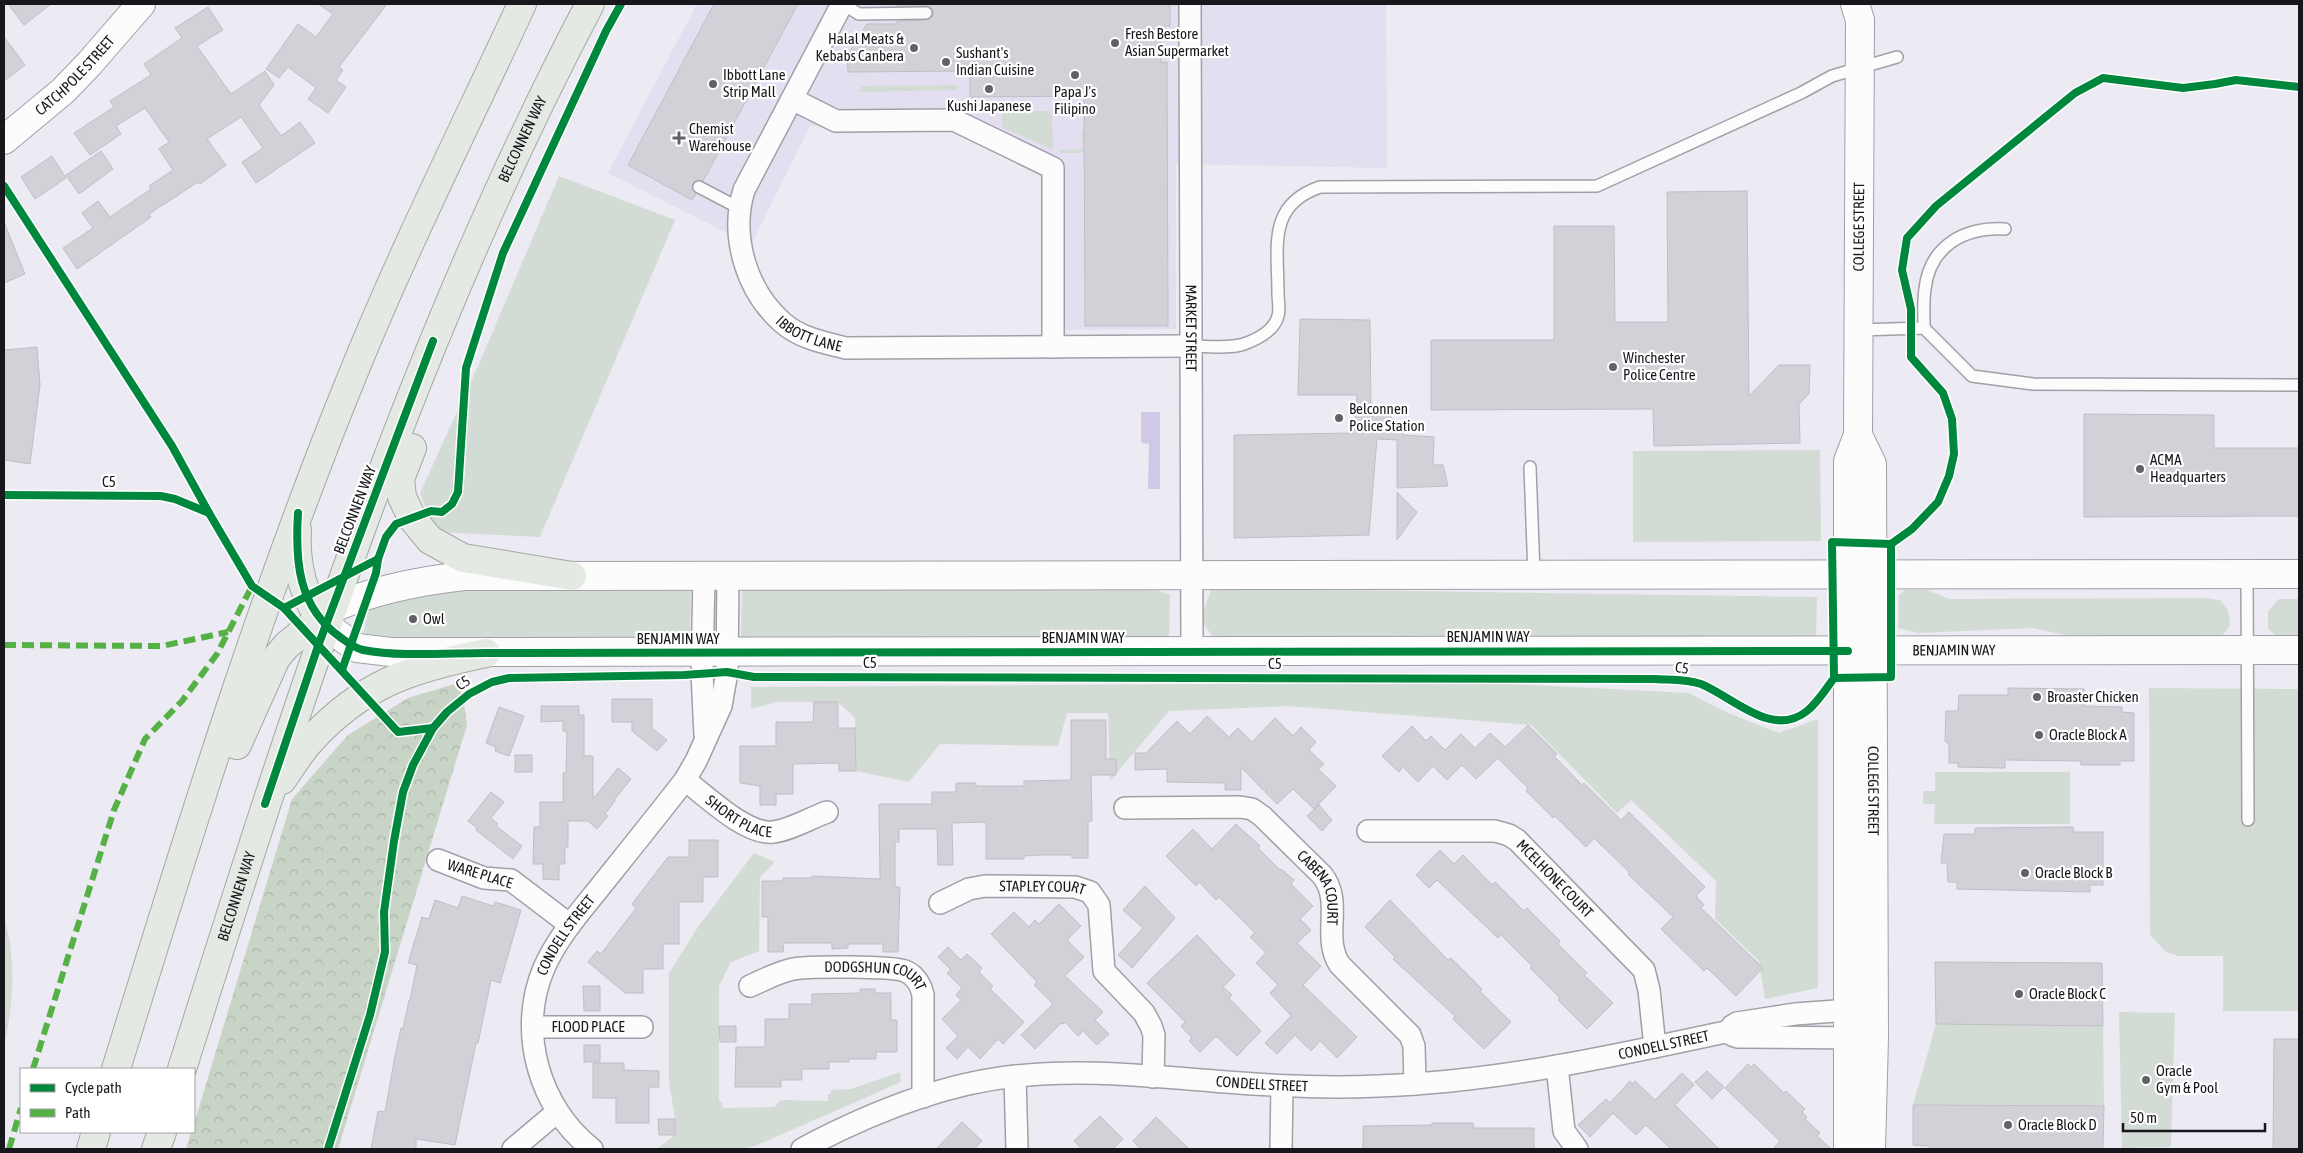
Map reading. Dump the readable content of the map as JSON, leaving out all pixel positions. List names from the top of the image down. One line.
{"streets":{"main road":["CATCHPOLE STREET","BELCONNEN WAY","COLLEGE STREET","BENJAMIN WAY"],"street":["MARKET STREET","IBBOTT LANE","SHORT PLACE","WARE PLACE","MCELHONE COURT","STAPLEY COURT","CABENA COURT","CONDELL STREET","DODGSHUN COURT","FLOOD PLACE"],"cycle path":["C5"]},"crossings":[["BELCONNEN WAY","BENJAMIN WAY"],["COLLEGE STREET","BENJAMIN WAY"],["COLLEGE STREET","CONDELL STREET"],["MARKET STREET","IBBOTT LANE"],["MARKET STREET","BENJAMIN WAY"],["BENJAMIN WAY","CONDELL STREET"],["SHORT PLACE","CONDELL STREET"],["WARE PLACE","CONDELL STREET"],["MCELHONE COURT","CONDELL STREET"],["STAPLEY COURT","CONDELL STREET"],["CABENA COURT","CONDELL STREET"],["CONDELL STREET","DODGSHUN COURT"],["CONDELL STREET","FLOOD PLACE"]],"places":{"other":["Fresh Bestore Asian Supermarket","Halal Meats & Kebabs Canbera","Sushant's Indian Cuisine","Papa J's Filipino","Ibbott Lane Strip Mall","Kushi Japanese","Winchester Police Centre","Belconnen Police Station","ACMA Headquarters","Owl","Broaster Chicken","Oracle Block A","Oracle Block B","Oracle Block C","Oracle Gym & Pool","Oracle Block D"],"health":["Chemist Warehouse"]},"legend":["Cycle path","Path"],"scale_bar":"50 m"}
